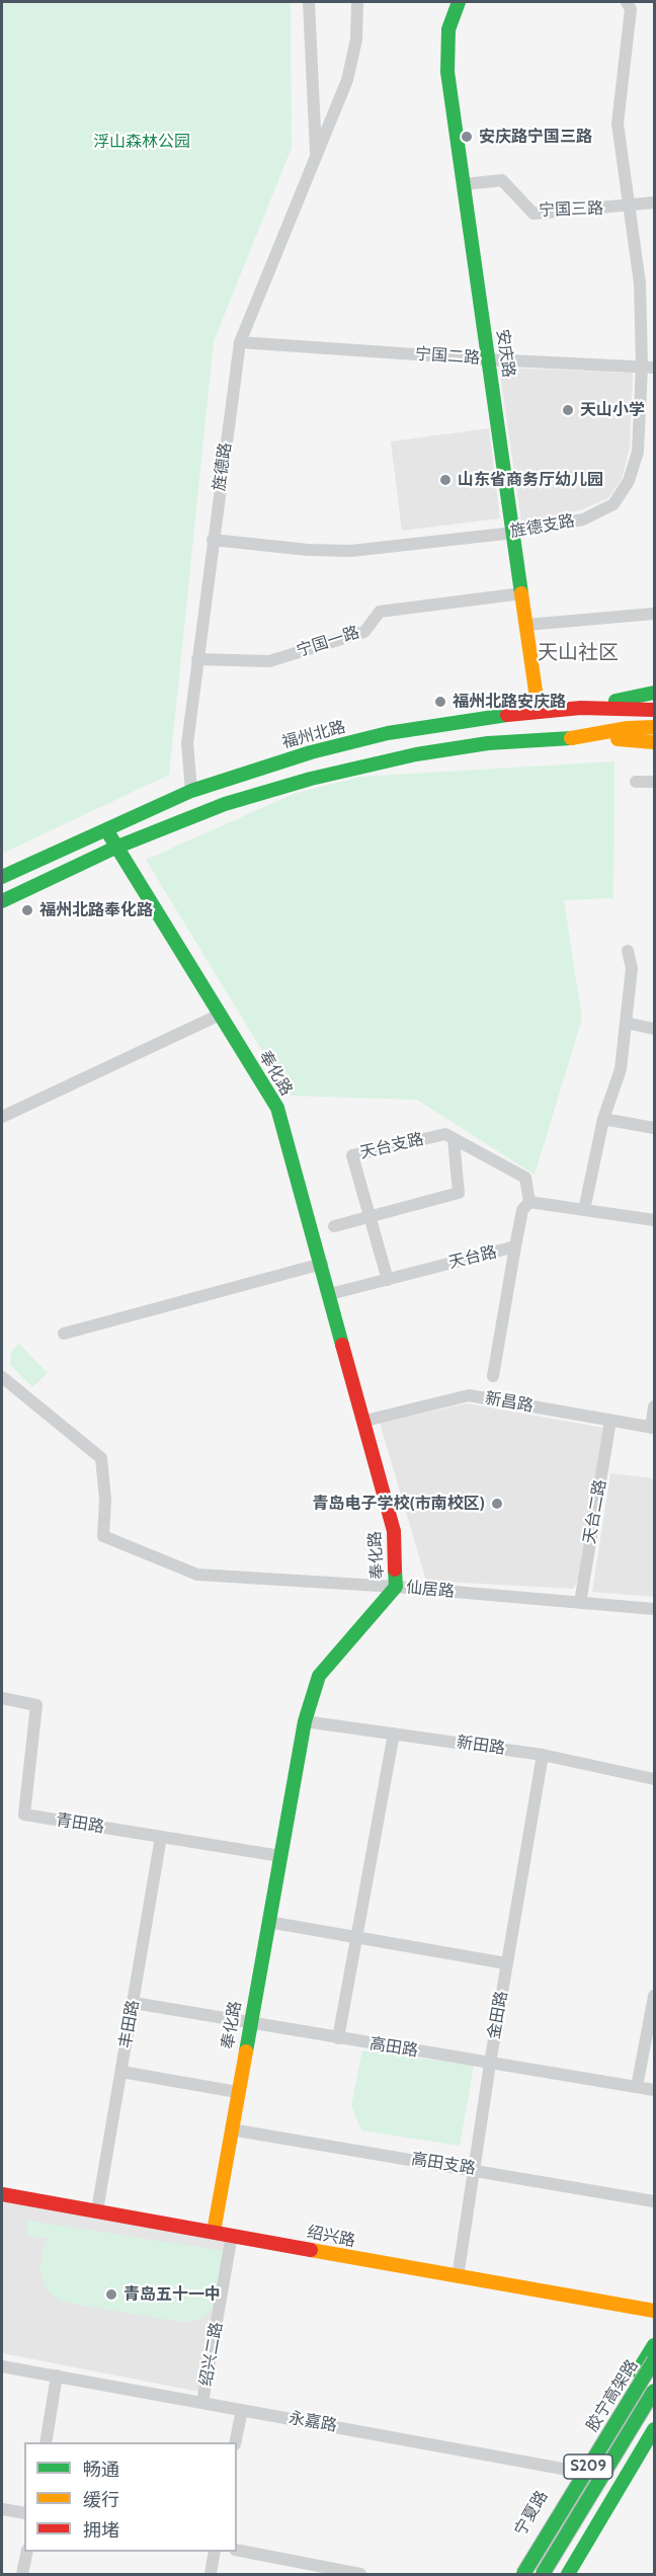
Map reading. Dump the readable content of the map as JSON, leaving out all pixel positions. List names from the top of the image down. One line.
{"streets":{"main road":["安庆路","福州北路","奉化路","绍兴路","胶宁高架路","S209","宁夏路"],"street":["宁国三路","宁国二路","旌德路","旌德支路","宁国一路","天台支路","天台路","新昌路","天台二路","仙居路","新田路","青田路","金田路","丰田路","高田路","高田支路","绍兴二路","永嘉路"]},"crossings":[["宁国三路","安庆路"],["宁国三路","旌德支路"],["安庆路","宁国二路"],["安庆路","旌德支路"],["安庆路","宁国一路"],["安庆路","福州北路"],["宁国二路","旌德路"],["宁国二路","旌德支路"],["旌德路","旌德支路"],["旌德路","宁国一路"],["旌德路","福州北路"],["福州北路","奉化路"],["奉化路","天台路"],["奉化路","新昌路"],["奉化路","仙居路"],["奉化路","新田路"],["奉化路","青田路"],["奉化路","高田路"],["奉化路","高田支路"],["奉化路","绍兴路"],["天台支路","天台路"],["新昌路","天台二路"],["天台二路","仙居路"],["新田路","金田路"],["青田路","丰田路"],["金田路","高田路"],["金田路","高田支路"],["金田路","绍兴路"],["丰田路","高田路"],["丰田路","绍兴路"],["绍兴路","绍兴二路"],["绍兴二路","永嘉路"],["永嘉路","宁夏路"]],"districts":["天山社区"],"parks":["浮山森林公园"],"places":["安庆路宁国三路","天山小学","山东省商务厅幼儿园","福州北路安庆路","福州北路奉化路","青岛电子学校(市南校区)","青岛五十一中"],"legend":["畅通","缓行","拥堵"]}
